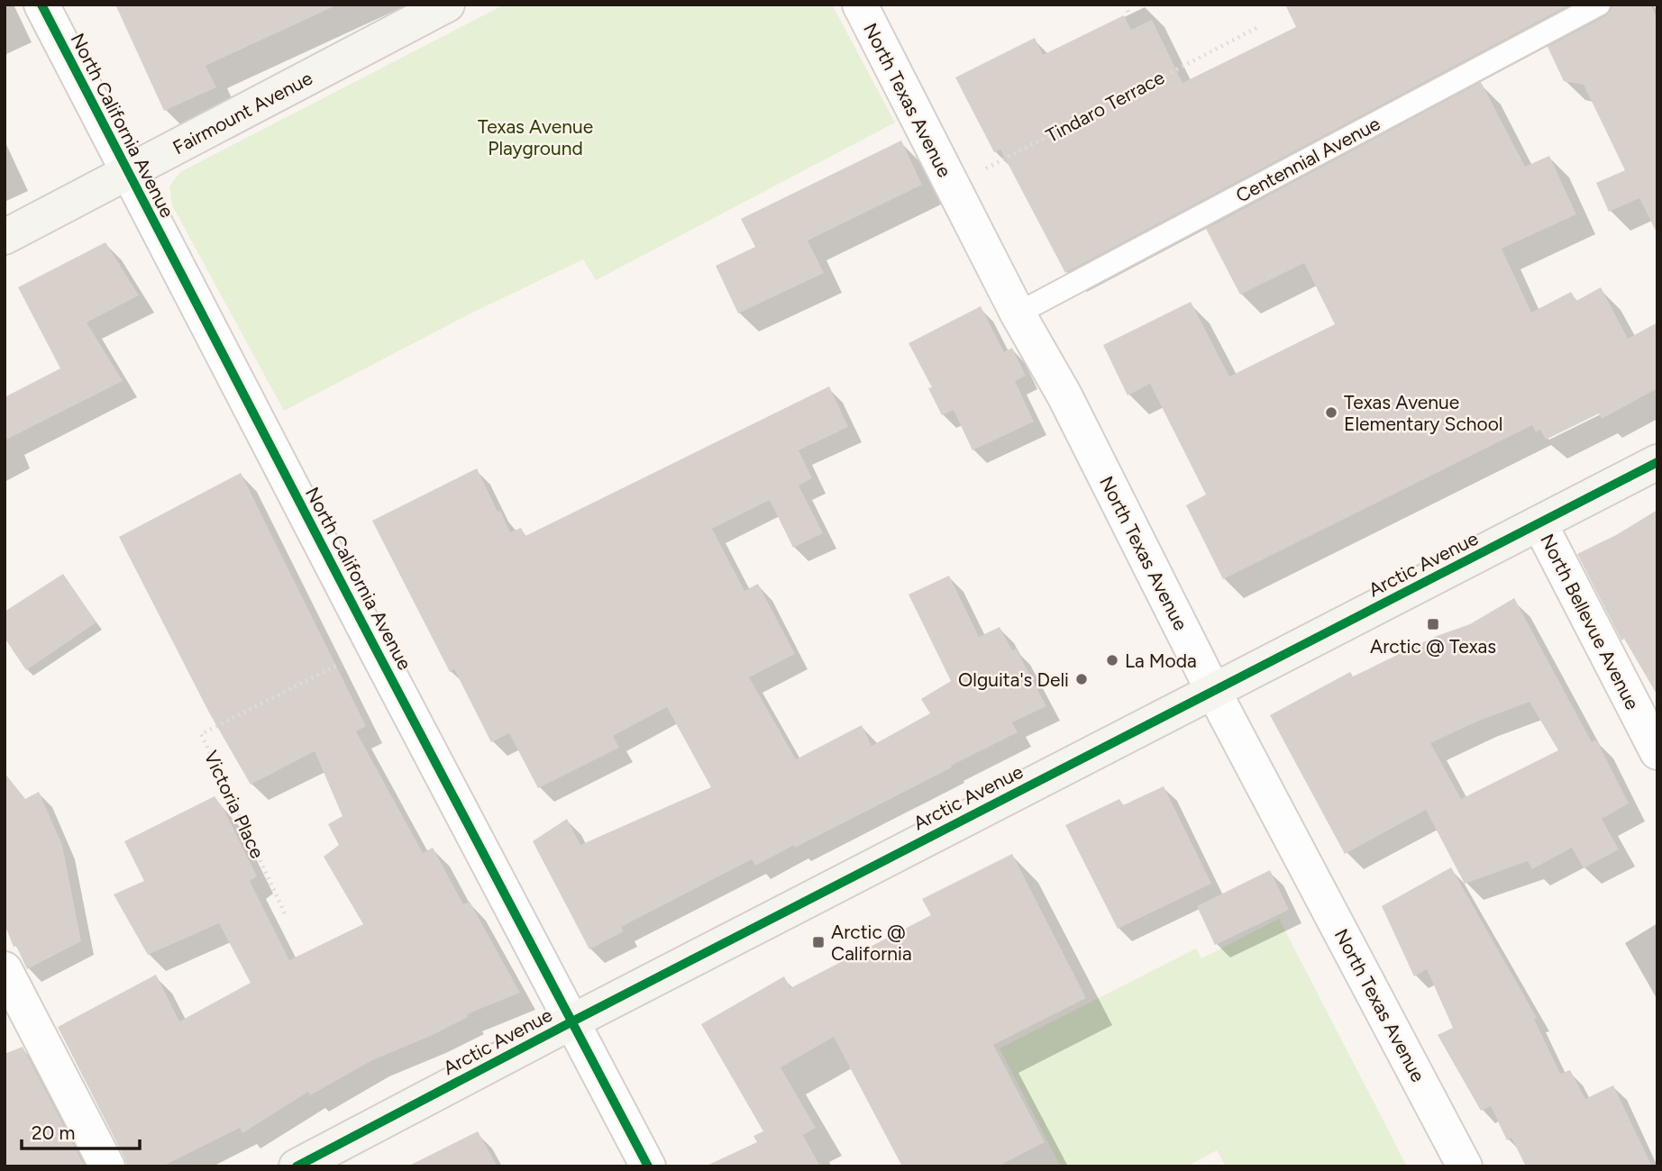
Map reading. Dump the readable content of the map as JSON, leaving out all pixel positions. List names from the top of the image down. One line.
{"streets":{"street":["North Texas Avenue","Fairmount Avenue","North California Avenue","Arctic Avenue","North Bellevue Avenue"],"lane":["Centennial Avenue"],"path":["Tindaro Terrace","Victoria Place"]},"crossings":[["North Texas Avenue","Tindaro Terrace"],["North Texas Avenue","Centennial Avenue"],["North Texas Avenue","Arctic Avenue"],["Fairmount Avenue","North California Avenue"],["North California Avenue","Arctic Avenue"],["North California Avenue","Victoria Place"],["Arctic Avenue","North Bellevue Avenue"]],"parks":["Texas Avenue Playground"],"places":{"other":["Texas Avenue Elementary School","La Moda","Olguita's Deli"],"transit":["Arctic @ Texas","Arctic @ California"]},"scale_bar":"20 m"}
